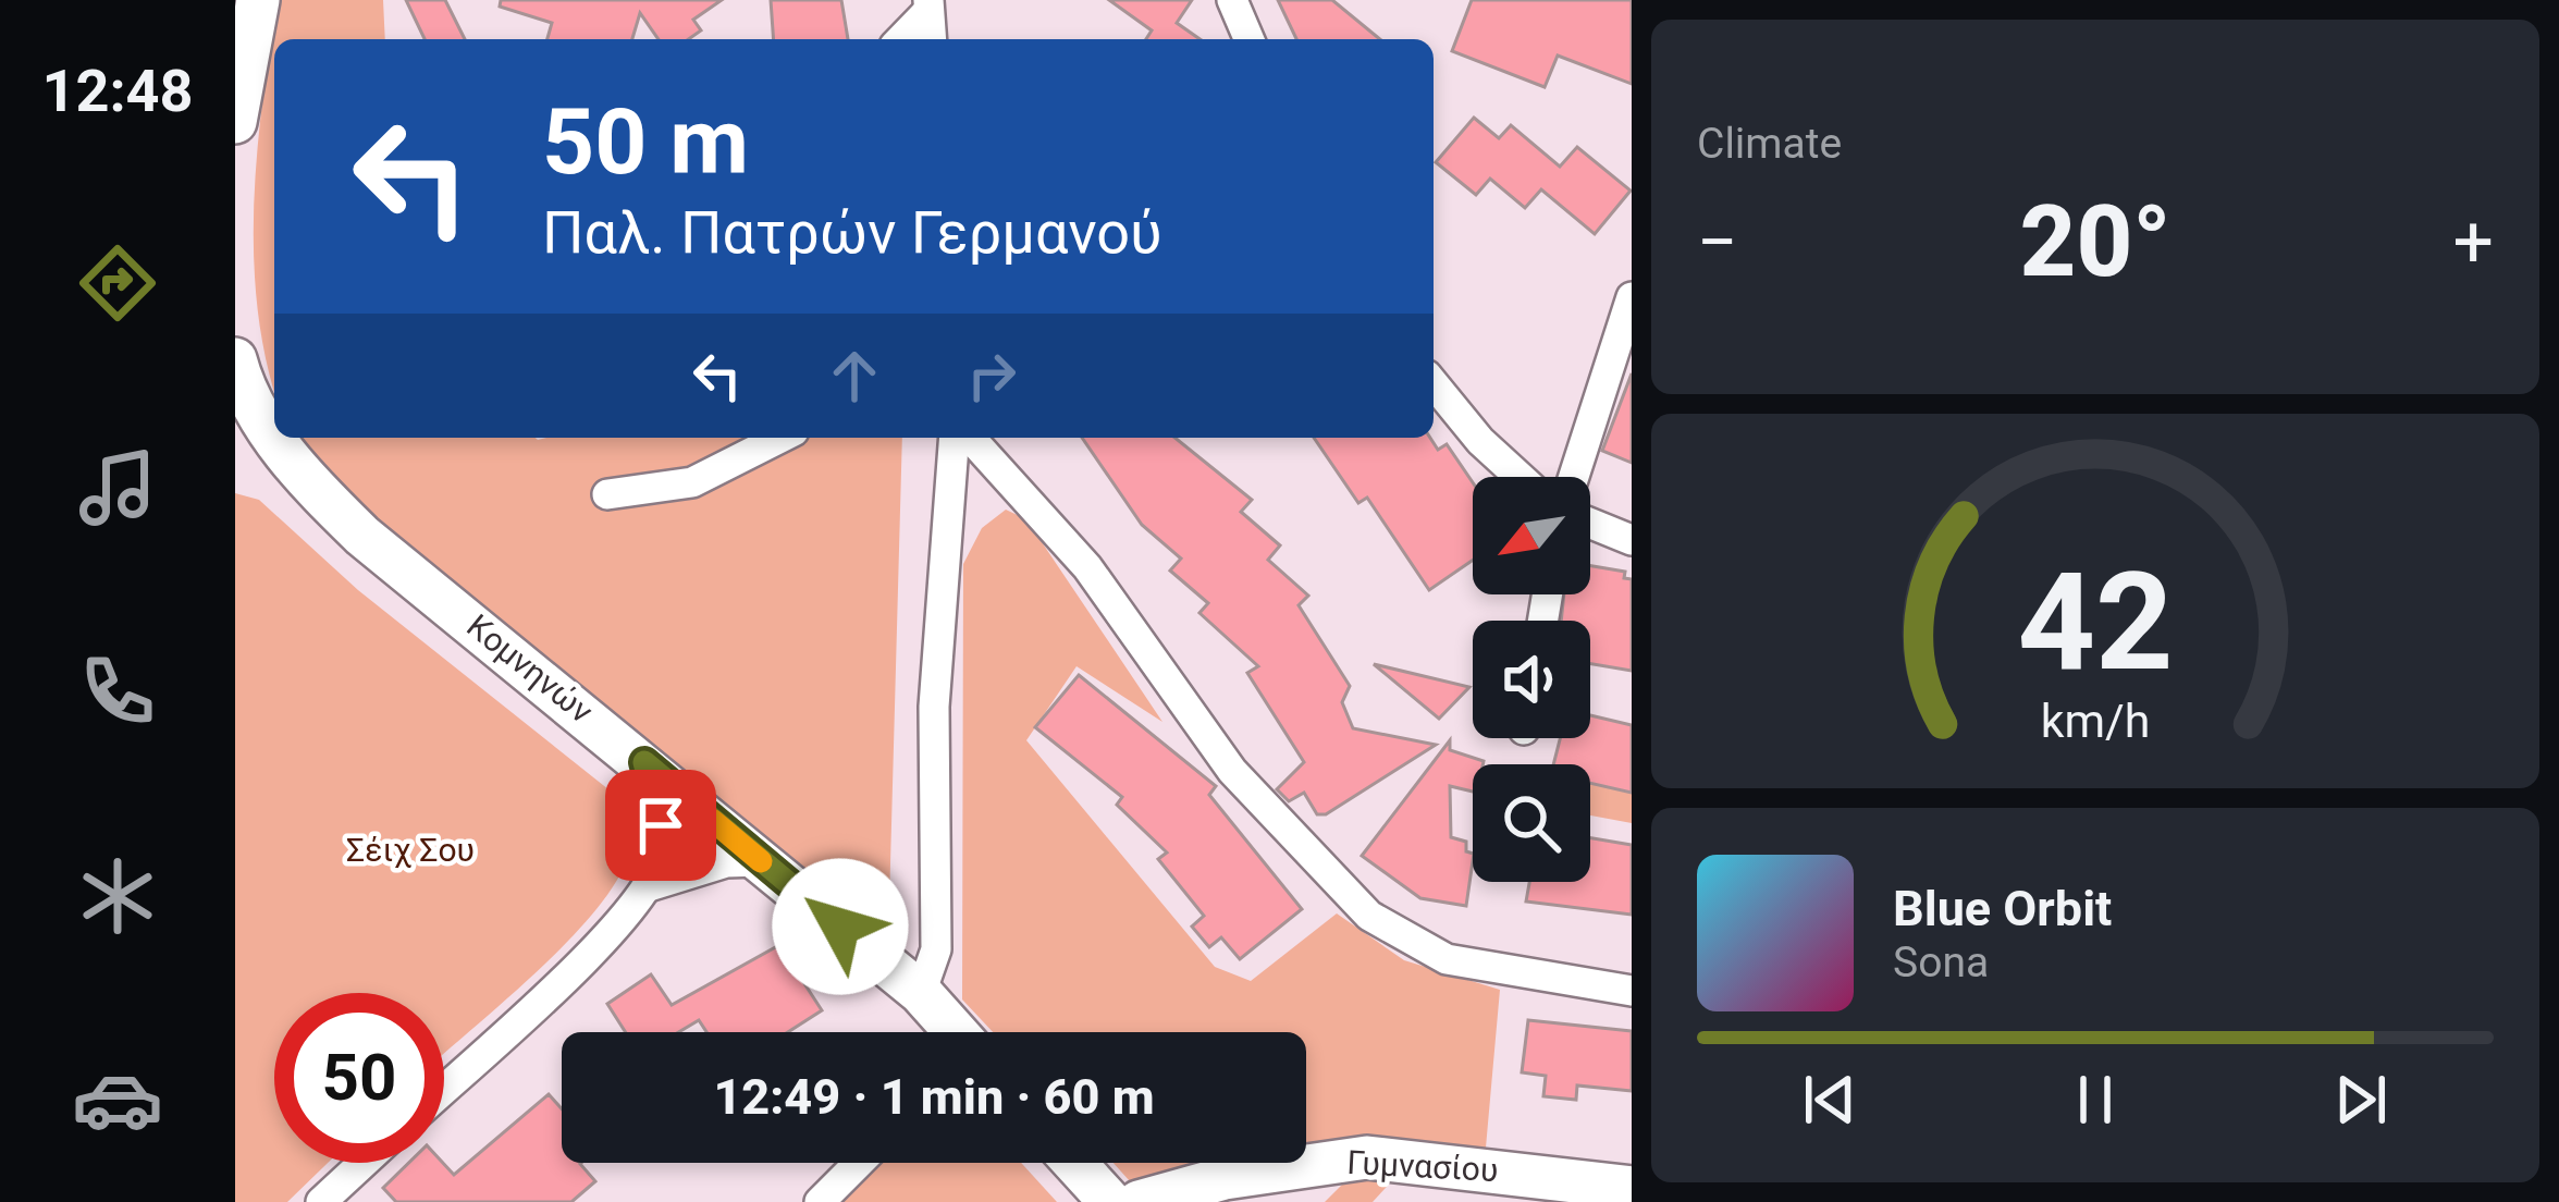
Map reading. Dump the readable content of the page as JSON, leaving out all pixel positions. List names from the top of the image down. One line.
{"streets":{"main road":["Κομνηνών","Γυμνασίου"]},"parks":["Σέιχ Σου"],"north":"bottom left","page":{"tabs":"12:48","tile":"Climate","turn":["50 m","Παλ. Πατρών Γερμανού"],"heat":["−","20°","+"],"song":["Blue Orbit","Sona"],"limit":"50","trip":"12:49 · 1 min · 60 m","gauge":["42","km/h"]}}
